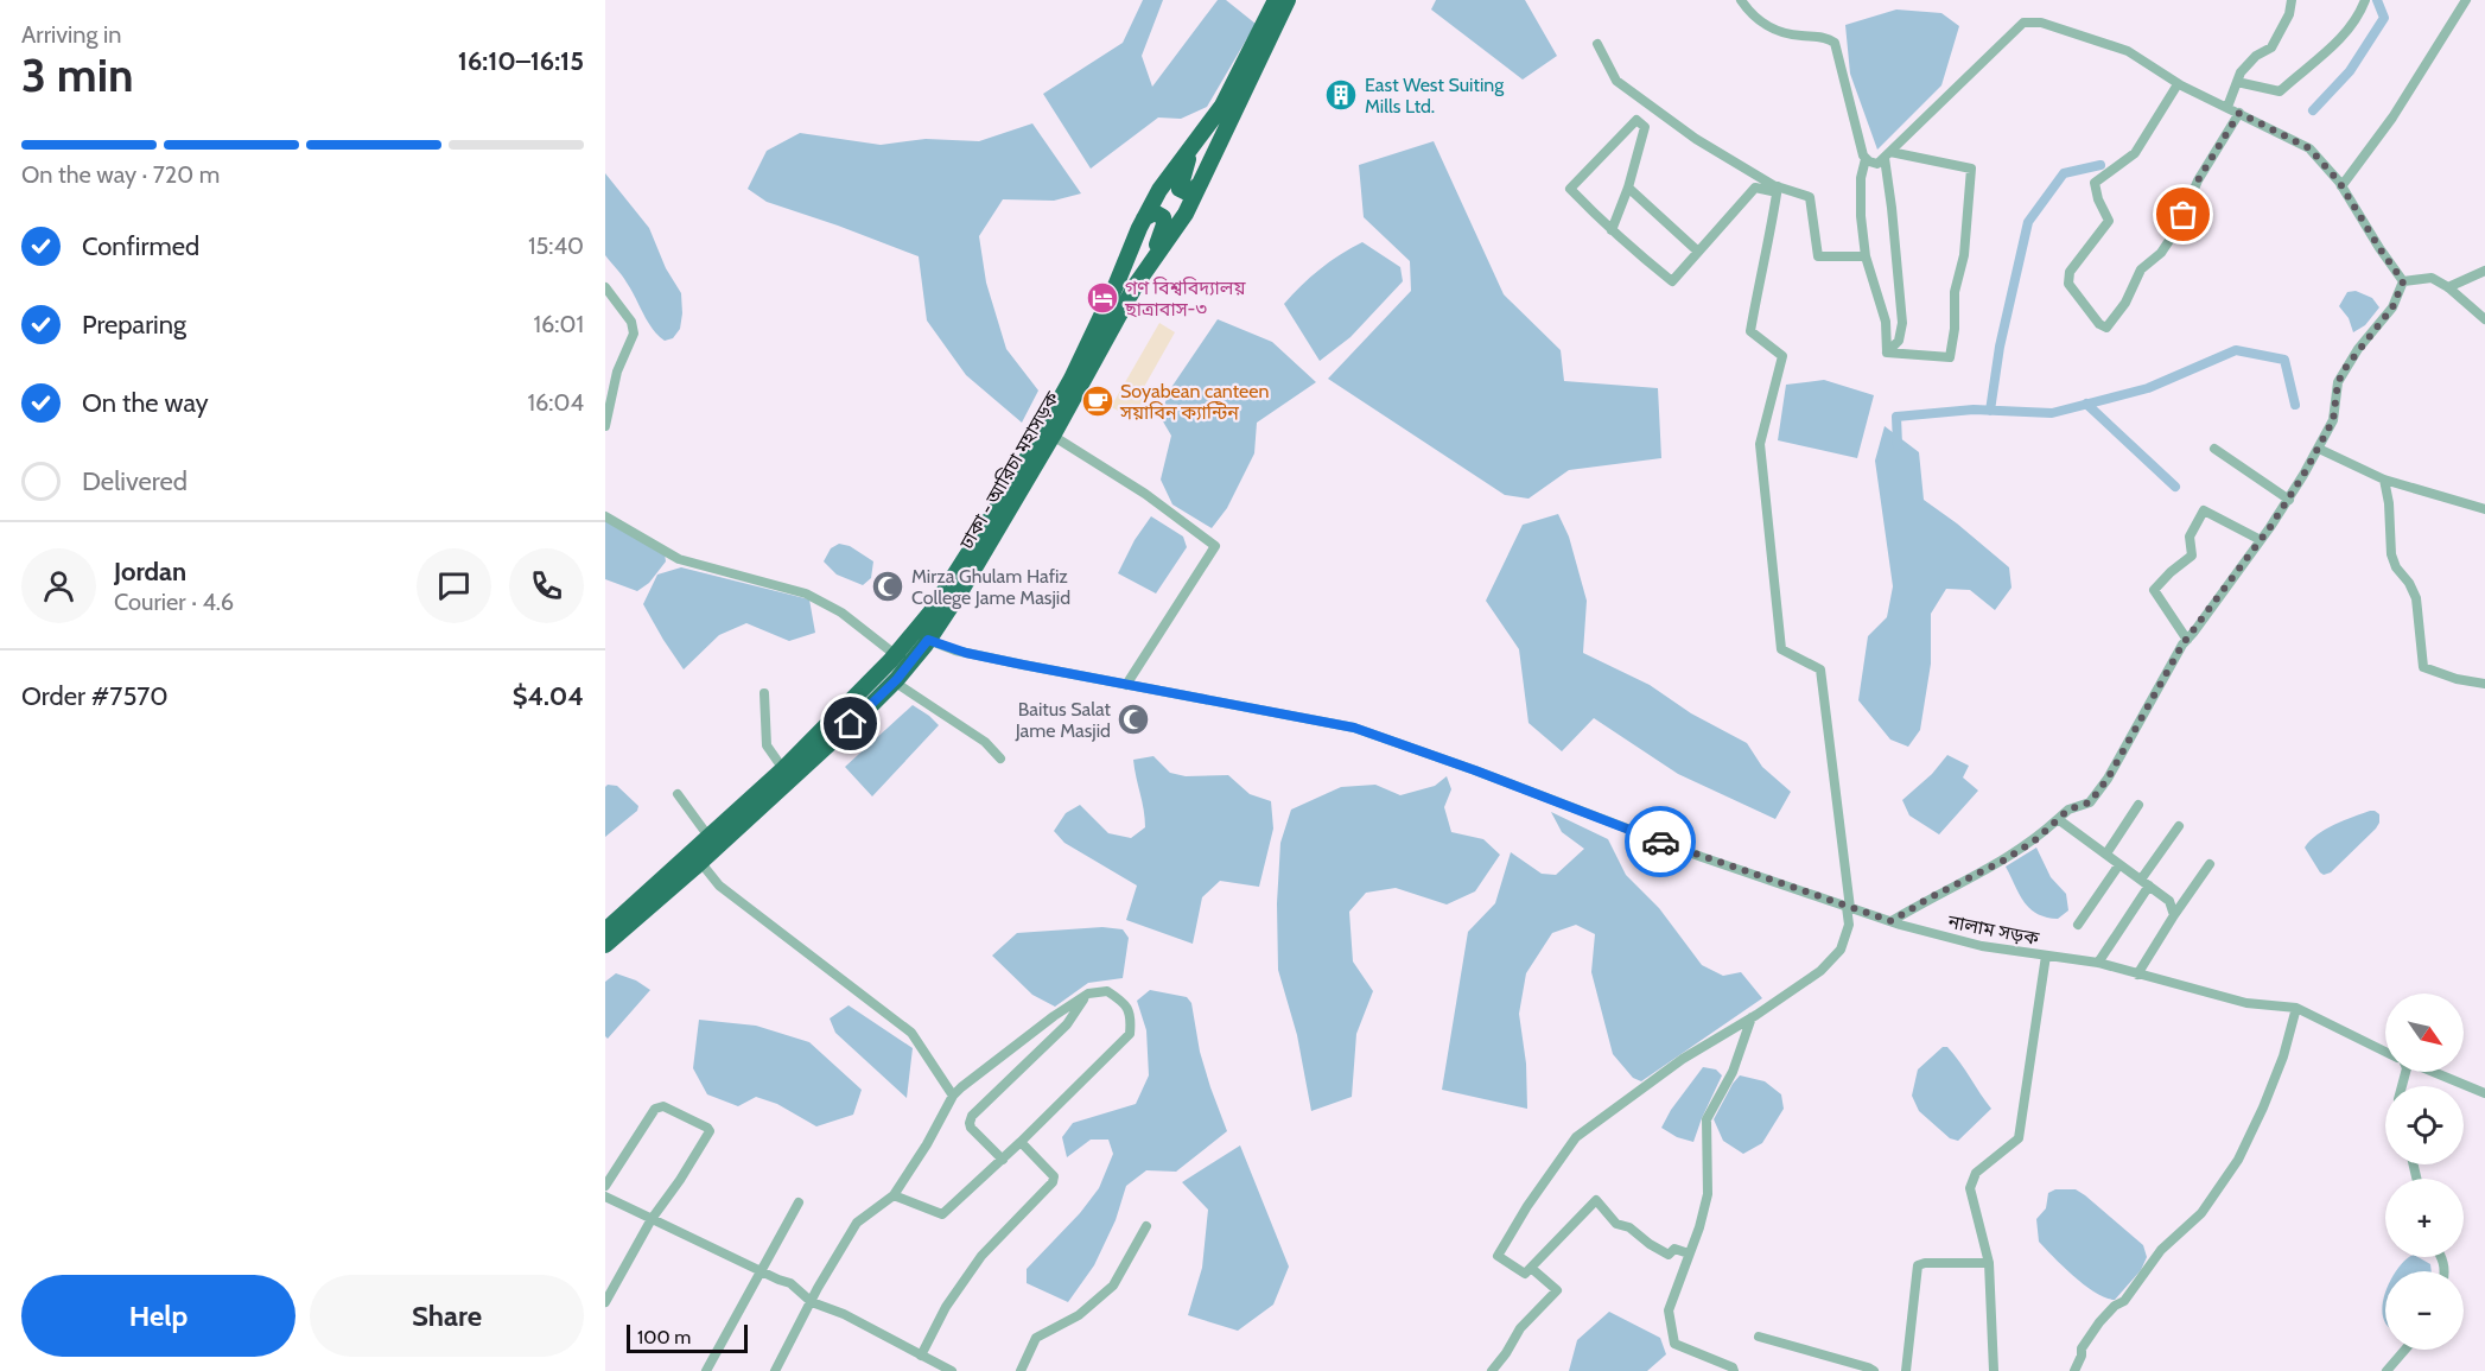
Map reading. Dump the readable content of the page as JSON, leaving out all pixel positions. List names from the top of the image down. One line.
{"streets":{"highway":["ঢাকা - আরিচা মহাসড়ক"],"street":["নালাম সড়ক"]},"crossings":[["ঢাকা - আরিচা মহাসড়ক","নালাম সড়ক"]],"places":{"building":["East West Suiting Mills Ltd."],"hotel":["গণ বিশ্ববিদ্যালয় ছাত্রাবাস-৩"],"cafe":["Soyabean canteen সয়াবিন ক্যান্টিন"],"mosque":["Mirza Ghulam Hafiz College Jame Masjid","Baitus Salat Jame Masjid"]},"scale_bar":"100 m","north":"bottom right","page":{"heading":["3 min","Arriving in","16:10–16:15"],"panel":["Jordan","Courier · 4.6","Order #7570","$4.04"],"bar":"On the way · 720 m","list":[["Confirmed","15:40"],["Preparing","16:01"],["On the way","16:04"],"Delivered"],"map_buttons":["+","−"],"buttons":["Help","Share"],"scale":"100 m"}}
